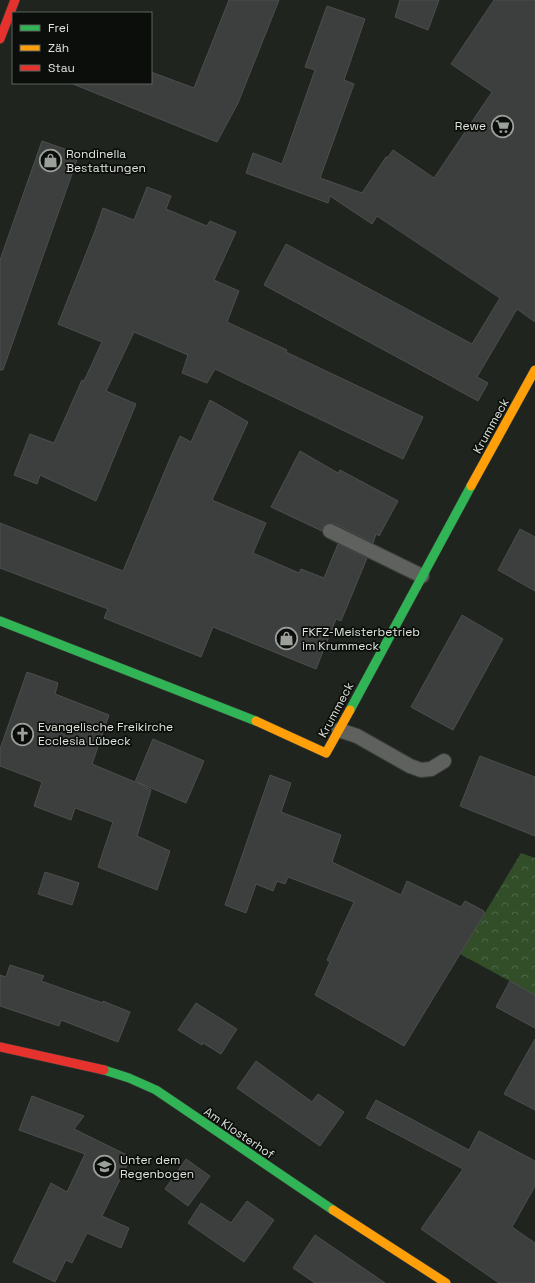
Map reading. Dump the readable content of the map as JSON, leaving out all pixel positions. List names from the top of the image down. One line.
{"streets":{"street":["Krummeck","Am Klosterhof"]},"places":{"supermarket":["Rewe"],"shop":["Rondinella Bestattungen","FKFZ-Meisterbetrieb im Krummeck"],"church":["Evangelische Freikirche Ecclesia Lübeck"],"school or university":["Unter dem Regenbogen"]},"legend":["Frei","Zäh","Stau"]}
